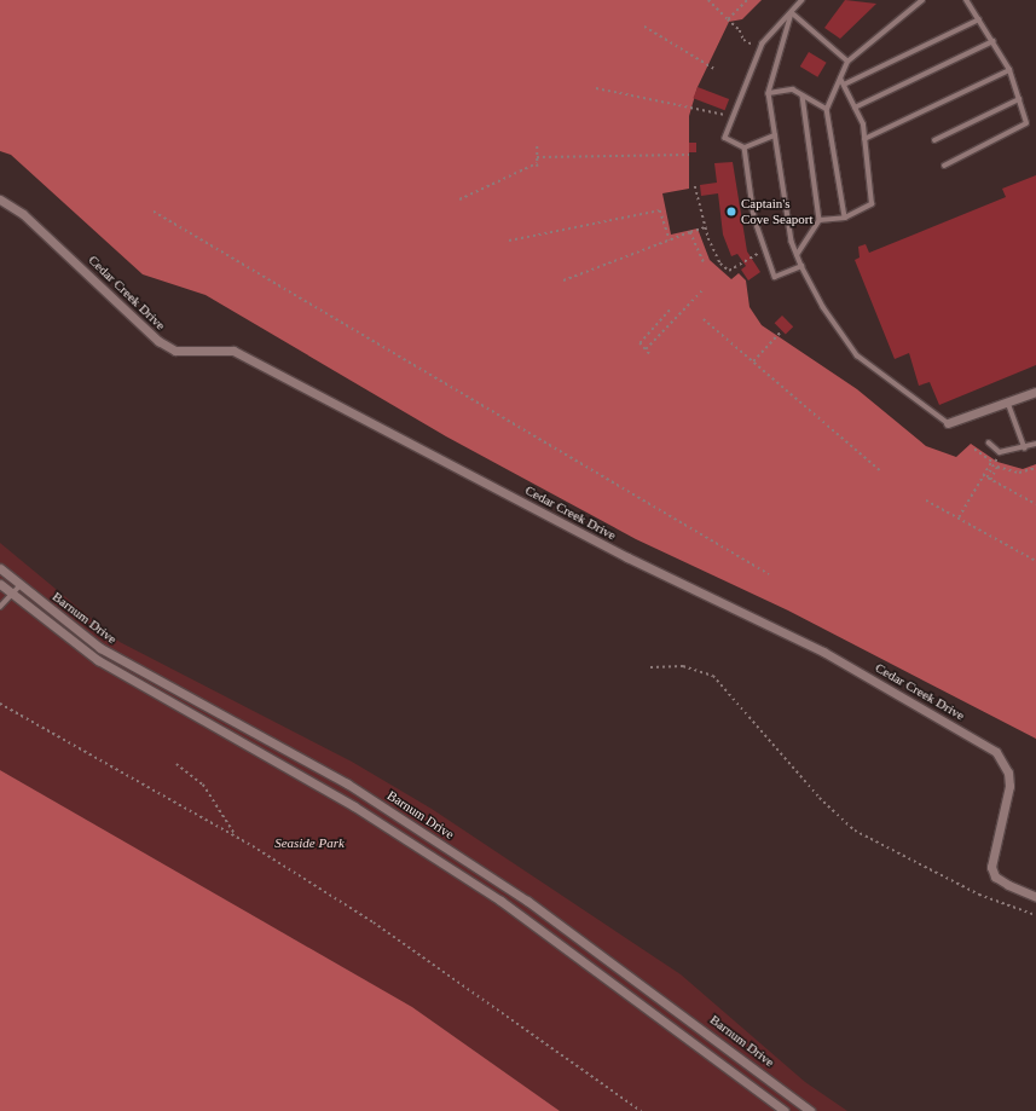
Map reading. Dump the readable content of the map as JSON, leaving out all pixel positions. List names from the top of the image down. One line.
{"streets":{"street":["Cedar Creek Drive","Barnum Drive"]},"parks":["Seaside Park"],"places":["Captain's Cove Seaport"]}
